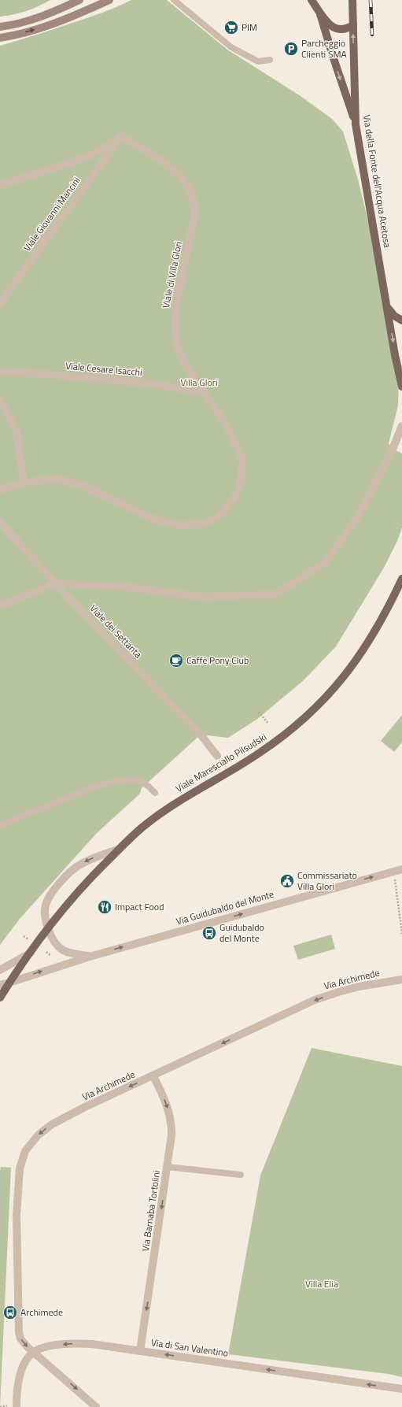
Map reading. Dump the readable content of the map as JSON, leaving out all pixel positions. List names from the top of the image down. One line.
{"streets":{"main road":["Via della Fonte dell'Acqua Acetosa","Viale Maresciallo Pilsudski"],"street":["Viale Giovanni Mancini","Viale di Villa Glori","Viale Cesare Isacchi","Viale dei Settanta","Via Guidubaldo del Monte","Via Archimede","Via Barnaba Tortolini","Via di San Valentino"]},"crossings":[["Viale Giovanni Mancini","Viale di Villa Glori"],["Viale di Villa Glori","Viale Cesare Isacchi"],["Viale Maresciallo Pilsudski","Via Guidubaldo del Monte"],["Via Archimede","Via Barnaba Tortolini"],["Via Archimede","Via di San Valentino"],["Via Barnaba Tortolini","Via di San Valentino"]],"one_way":["Via Guidubaldo del Monte","Via Barnaba Tortolini","Via di San Valentino"],"parks":["Villa Glori","Villa Elia"],"places":{"supermarket":["PIM"],"parking":["Parcheggio Clienti SMA"],"cafe":["Caffè Pony Club"],"public building":["Commissariato Villa Glori"],"restaurant":["Impact Food"],"bus stop":["Guidubaldo del Monte","Archimede"]}}
